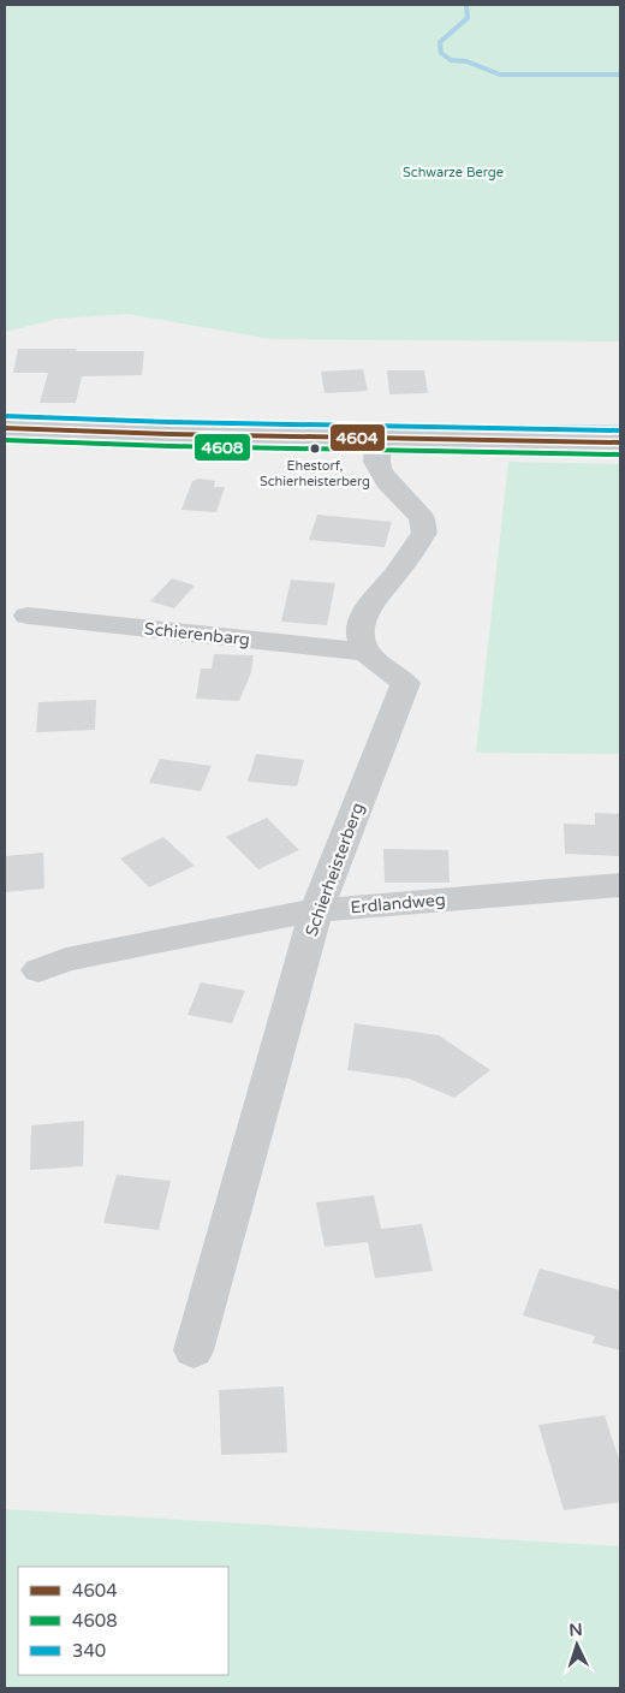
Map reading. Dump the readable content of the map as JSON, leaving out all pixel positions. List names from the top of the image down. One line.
{"streets":{"street":["Schierenbarg","Schierheisterberg","Erdlandweg"]},"crossings":[["Schierenbarg","Schierheisterberg"],["Schierheisterberg","Erdlandweg"]],"parks":["Schwarze Berge"],"places":["Ehestorf, Schierheisterberg"],"lines":["transit line 340","transit line 4604","transit line 4608"],"legend":["4604","4608","340"],"north":"top"}
